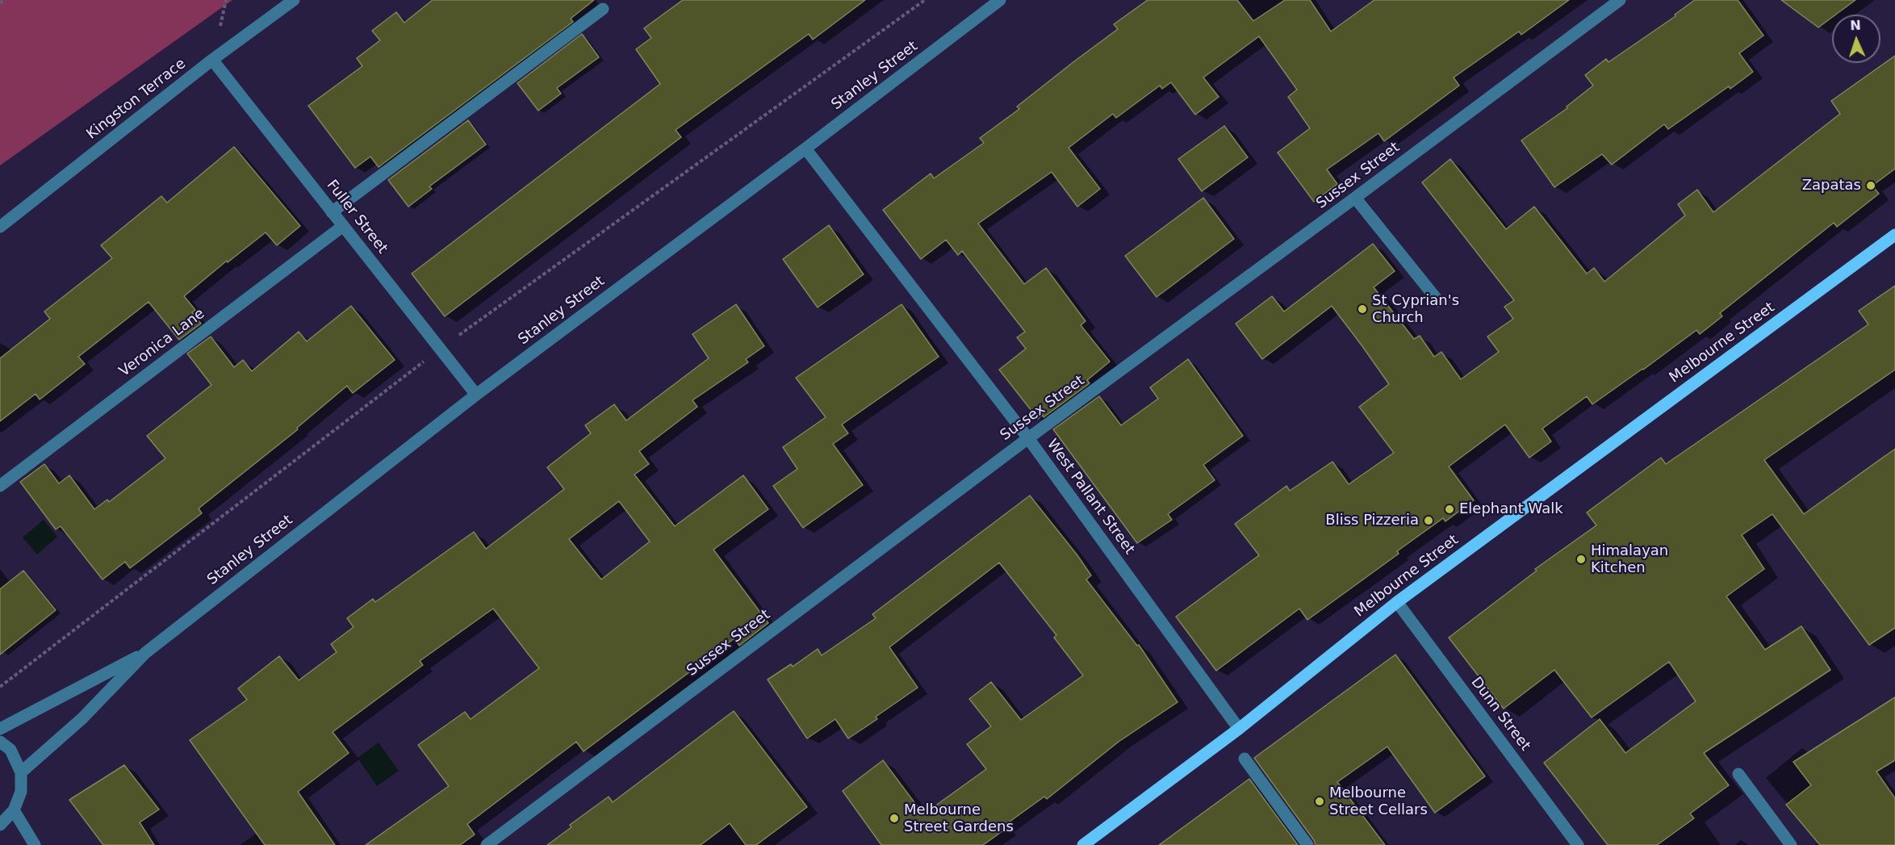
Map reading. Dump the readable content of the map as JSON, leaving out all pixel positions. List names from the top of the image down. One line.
{"streets":{"main road":["Melbourne Street"],"street":["Stanley Street","Kingston Terrace","Sussex Street","Fuller Street","Veronica Lane","West Pallant Street","Dunn Street"]},"crossings":[["Stanley Street","Fuller Street"],["Stanley Street","West Pallant Street"],["Kingston Terrace","Fuller Street"],["Sussex Street","West Pallant Street"],["Fuller Street","Veronica Lane"],["Melbourne Street","West Pallant Street"],["Melbourne Street","Dunn Street"]],"places":["Zapatas","St Cyprian's Church","Elephant Walk","Bliss Pizzeria","Himalayan Kitchen","Melbourne Street Cellars","Melbourne Street Gardens"],"north":"top"}
